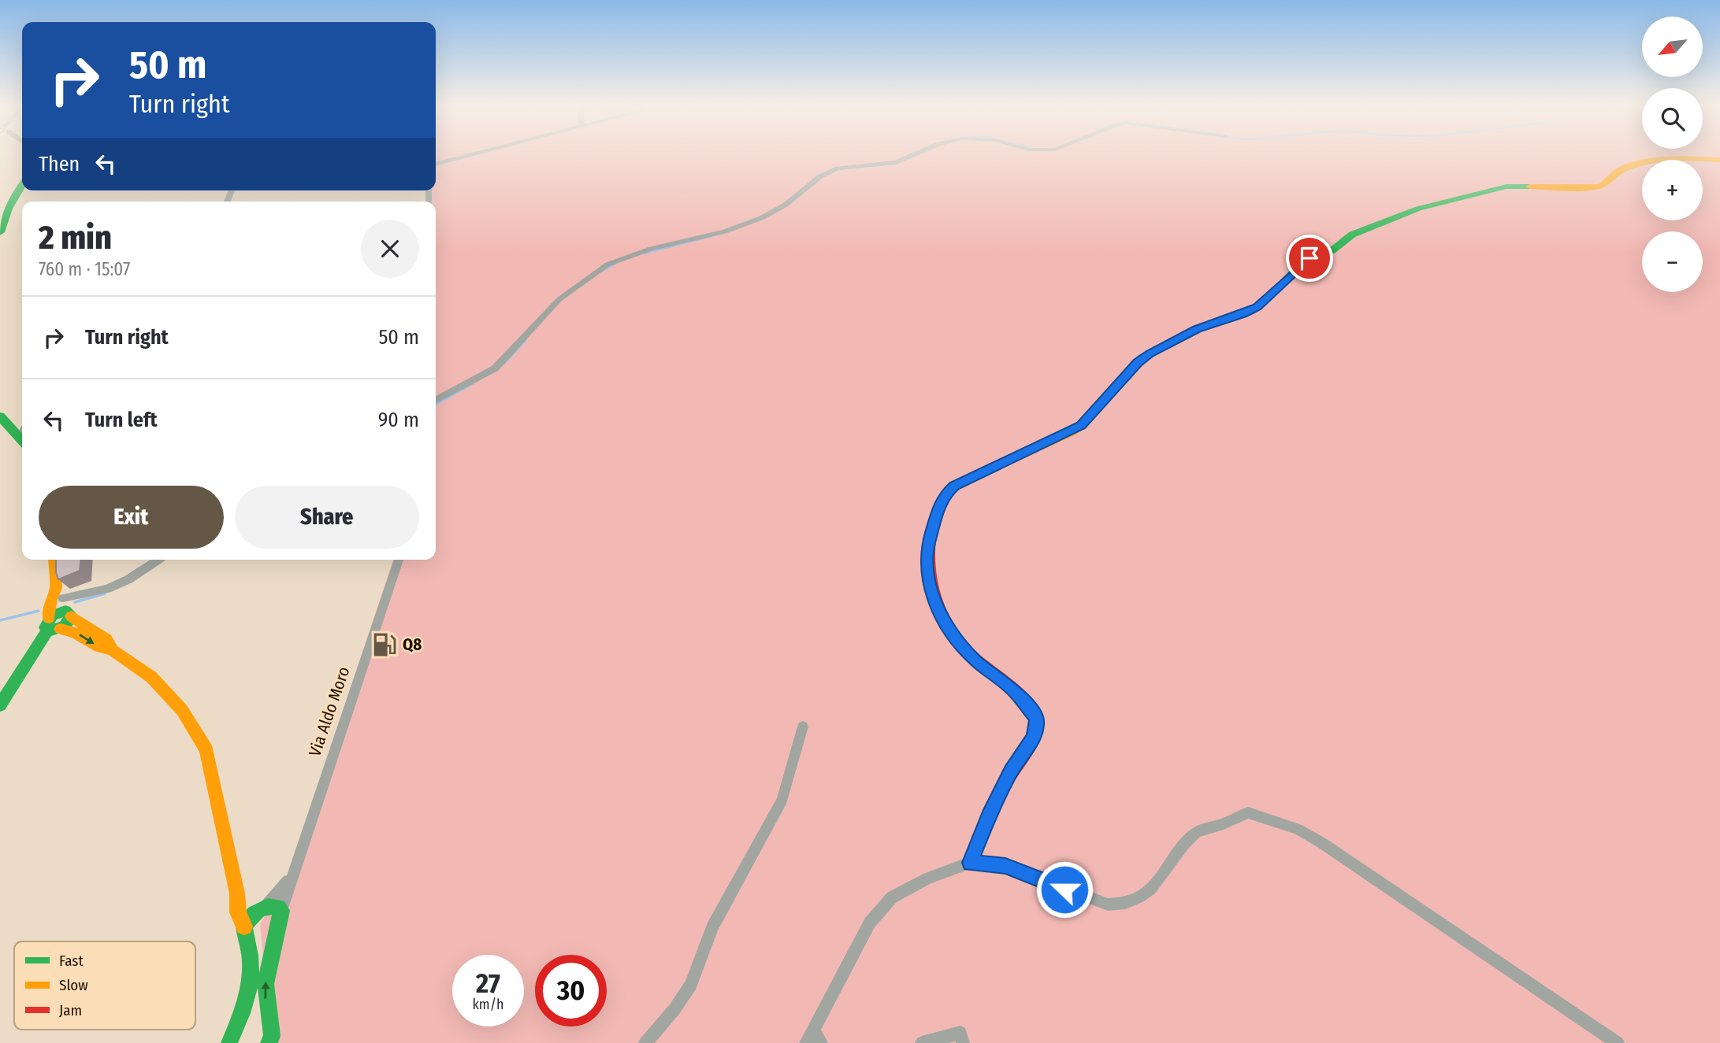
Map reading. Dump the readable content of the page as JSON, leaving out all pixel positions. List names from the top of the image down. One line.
{"streets":{"street":["Via Aldo Moro"]},"places":{"fuel station":["Q8"]},"legend":["Fast","Slow","Jam"],"north":"bottom left","page":{"map_buttons":["+","−"],"turn":["50 m","Turn right"],"then":"Then","heading":["2 min","760 m · 15:07"],"list":[{"name":"Turn right","value":"50 m"},{"name":"Turn left","value":"90 m"}],"buttons":["Exit","Share"],"speed":"27 km/h","limit":"30"}}
